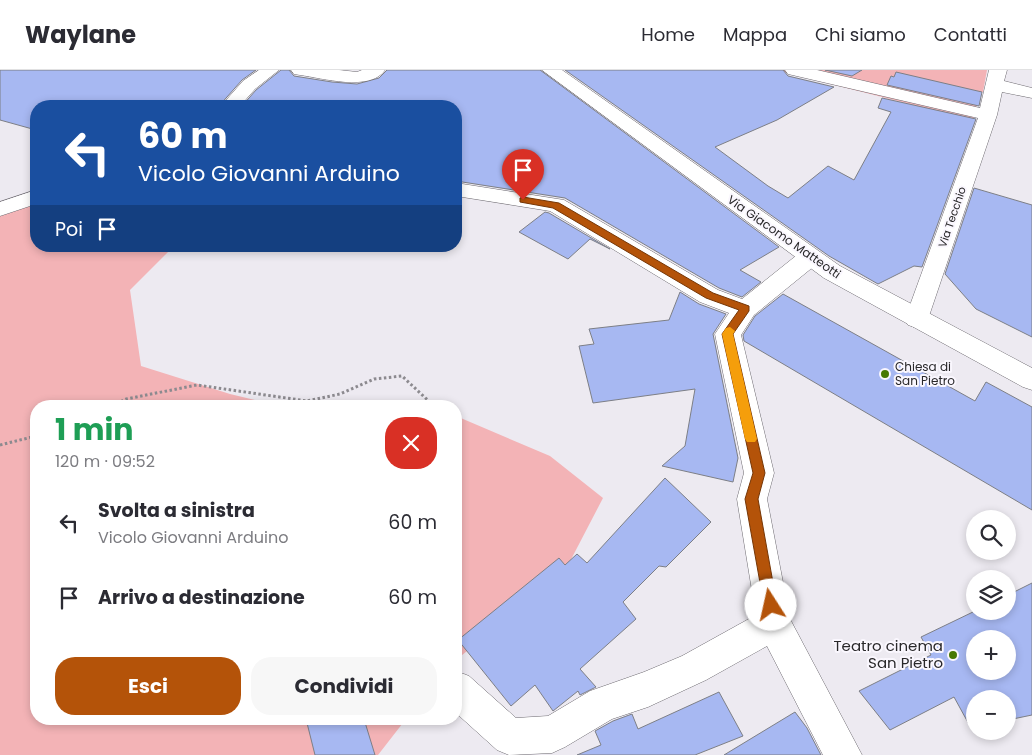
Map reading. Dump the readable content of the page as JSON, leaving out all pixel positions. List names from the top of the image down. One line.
{"streets":{"street":["Via Tecchio","Via Giacomo Matteotti"]},"crossings":[["Via Tecchio","Via Giacomo Matteotti"]],"places":["Chiesa di San Pietro","Teatro cinema San Pietro"],"page":{"header":"Waylane","nav":["Home","Mappa","Chi siamo","Contatti"],"turn":["60 m","Vicolo Giovanni Arduino"],"then":"Poi","heading":["1 min","120 m · 09:52"],"list":[{"name":"Svolta a sinistra","note":"Vicolo Giovanni Arduino","value":"60 m"},{"name":"Arrivo a destinazione","value":"60 m"}],"map_buttons":["+","−"],"buttons":["Esci","Condividi"]}}
